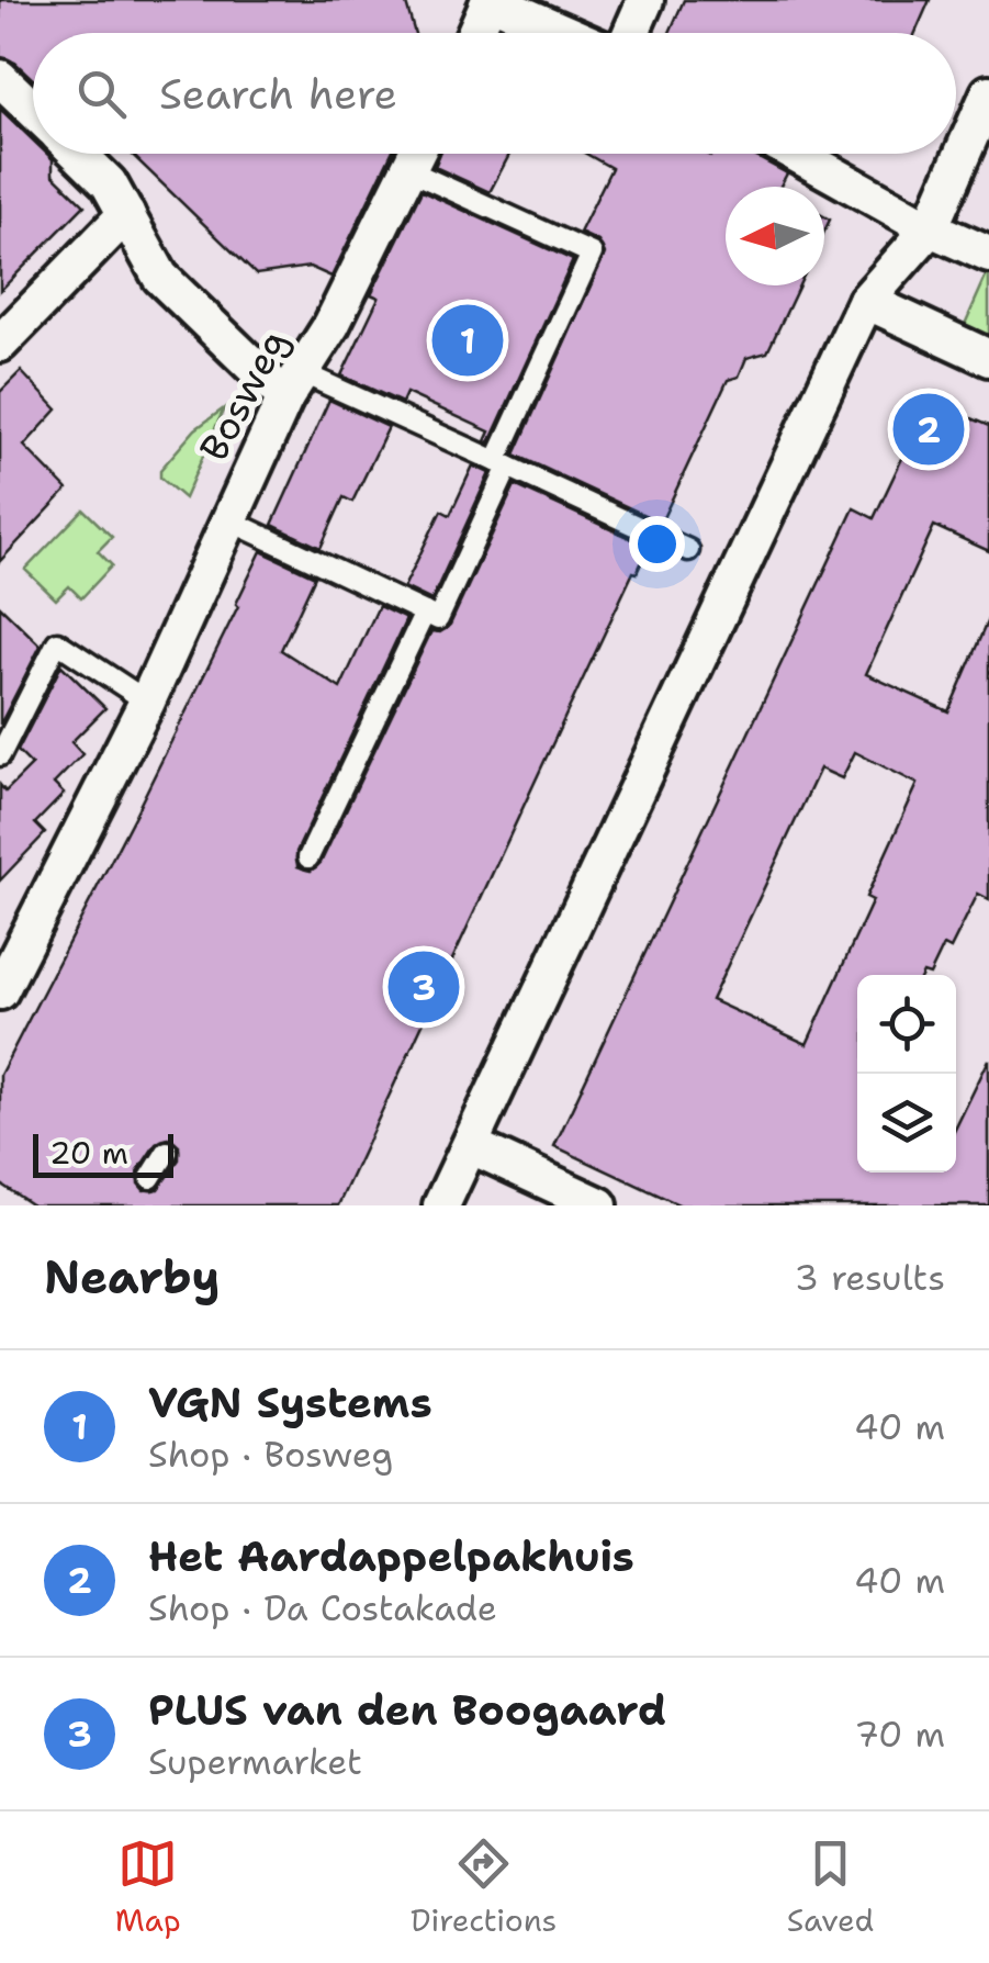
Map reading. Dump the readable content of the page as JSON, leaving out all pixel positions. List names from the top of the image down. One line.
{"streets":{"street":["Bosweg"]},"scale_bar":"20 m","north":"left","page":{"search":"Search here","pins":["1","2","3"],"scale":"20 m","heading":["Nearby","3 results"],"list":[{"mark":"1","name":"VGN Systems","note":"Shop · Bosweg","value":"40 m"},{"mark":"2","name":"Het Aardappelpakhuis","note":"Shop · Da Costakade","value":"40 m"},{"mark":"3","name":"PLUS van den Boogaard","note":"Supermarket","value":"70 m"}],"nav":["Map","Directions","Saved"]}}
